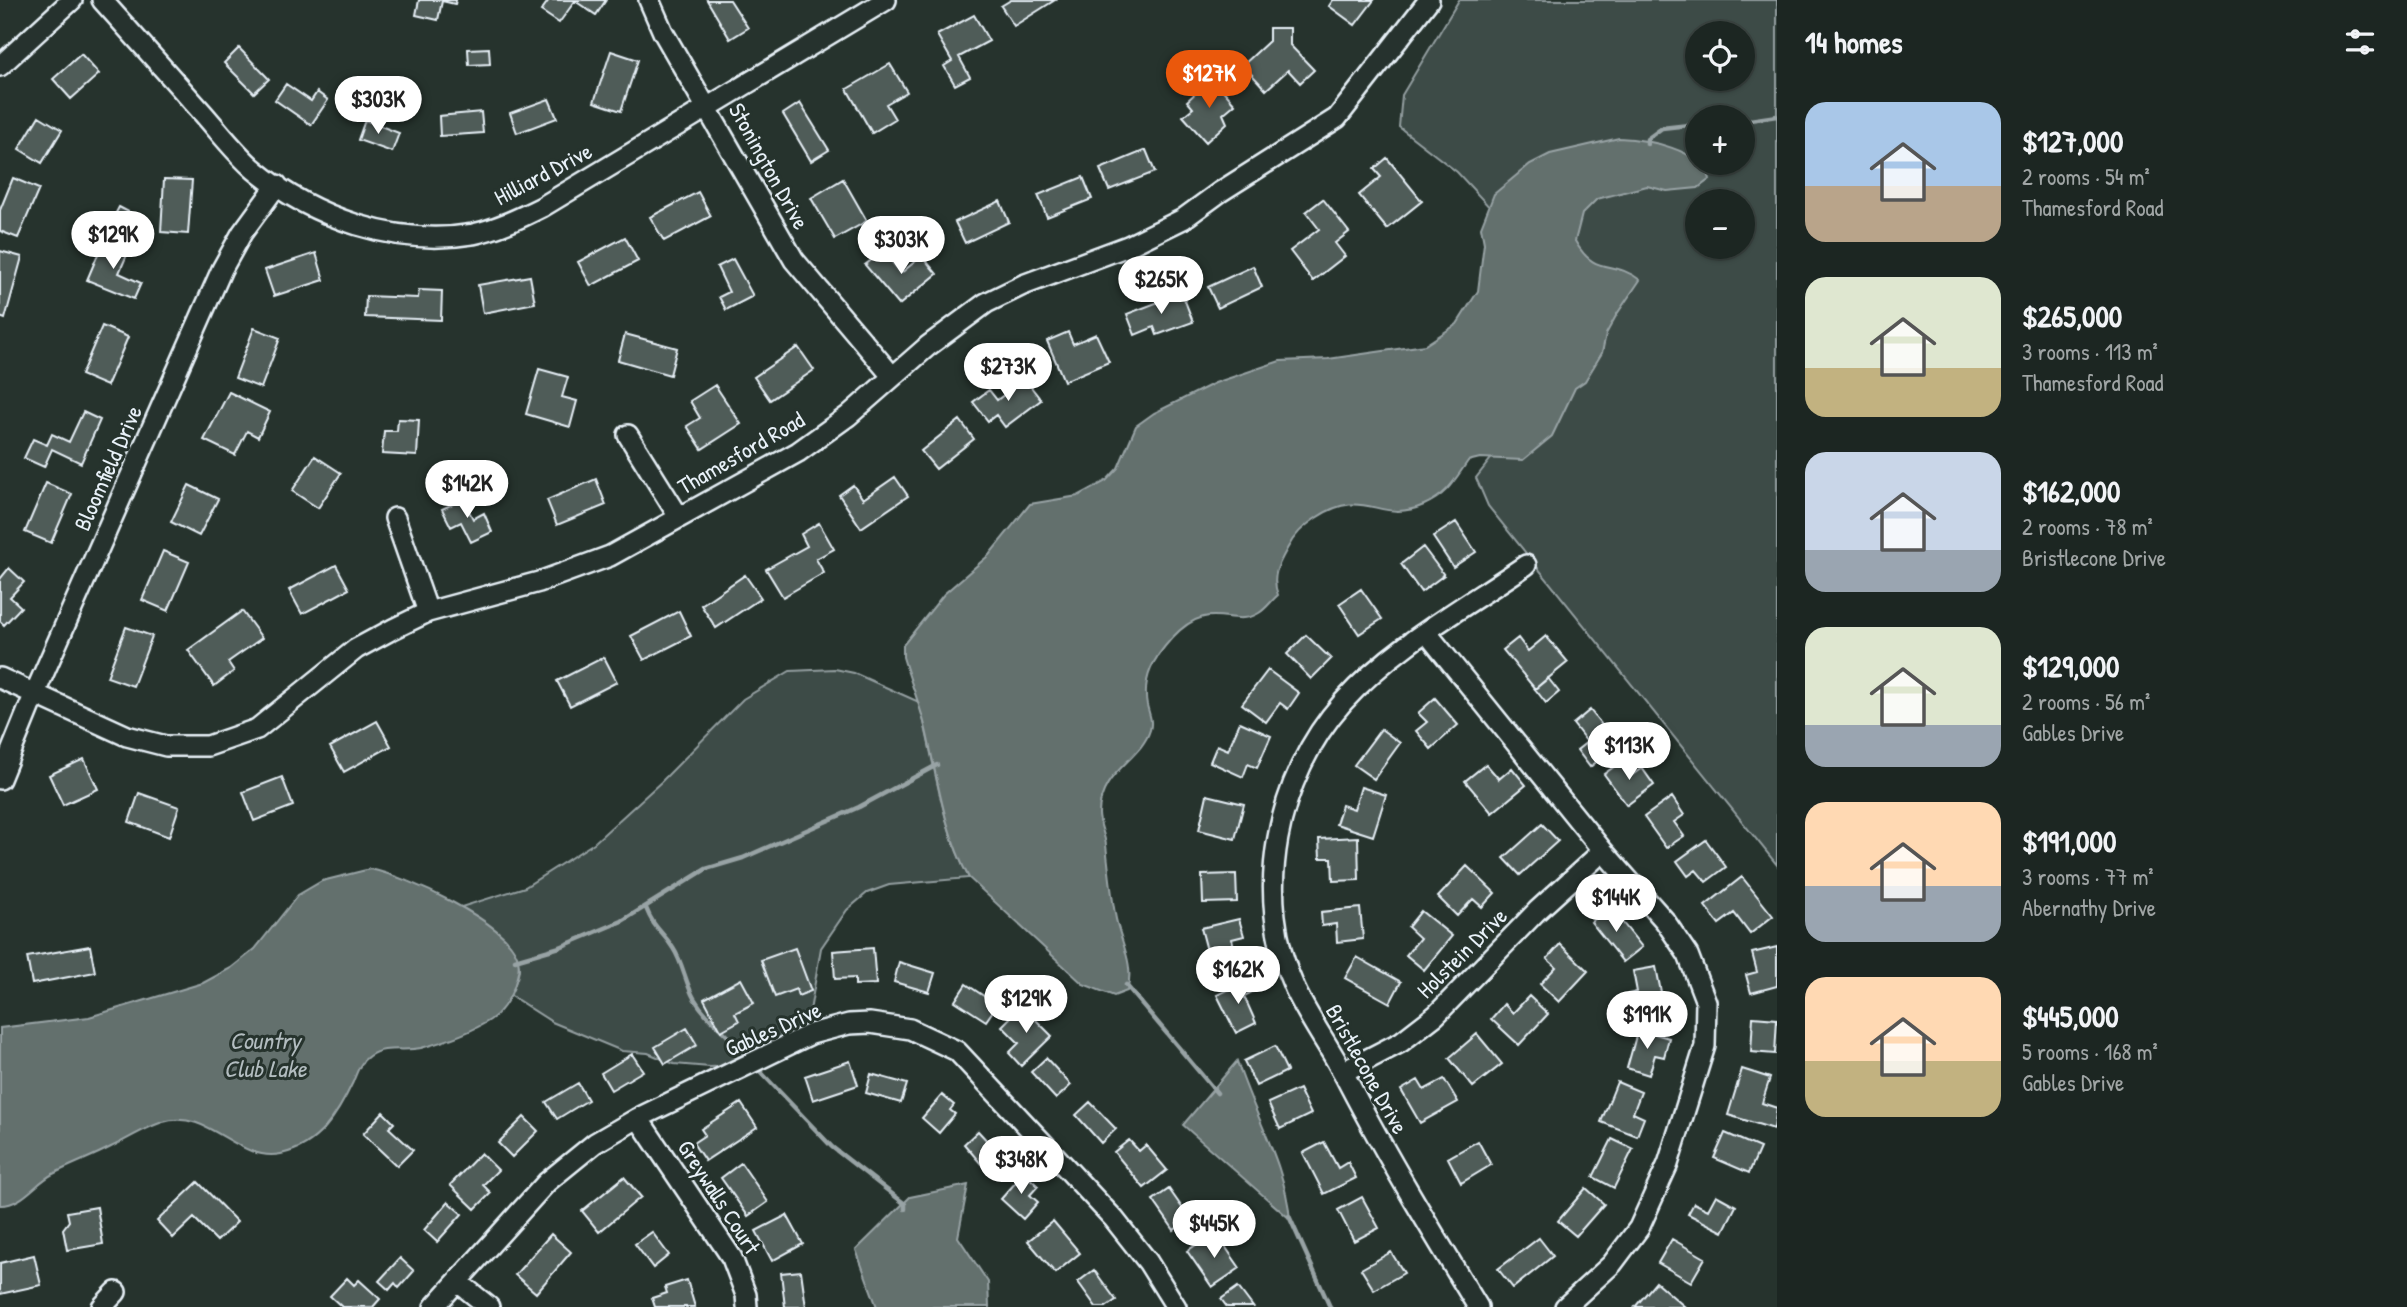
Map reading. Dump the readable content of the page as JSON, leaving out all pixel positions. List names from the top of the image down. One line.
{"streets":{"street":["Stonington Drive","Hilliard Drive","Thamesford Road","Bloomfield Drive","Holstein Drive","Gables Drive","Bristlecone Drive","Greywalls Court"]},"crossings":[["Stonington Drive","Hilliard Drive"],["Stonington Drive","Thamesford Road"],["Hilliard Drive","Bloomfield Drive"],["Thamesford Road","Bloomfield Drive"],["Holstein Drive","Bristlecone Drive"],["Gables Drive","Greywalls Court"]],"water":["Country Club Lake"],"page":{"heading":"14 homes","map_buttons":["+","−"],"price":["$127K","$303K","$129K","$303K","$265K","$273K","$142K","$113K","$144K","$162K","$129K","$191K","$348K","$445K"],"list":[{"name":"$127,000","note":"2 rooms · 54 m² · Thamesford Road"},{"name":"$265,000","note":"3 rooms · 113 m² · Thamesford Road"},{"name":"$162,000","note":"2 rooms · 78 m² · Bristlecone Drive"},{"name":"$129,000","note":"2 rooms · 56 m² · Gables Drive"},{"name":"$191,000","note":"3 rooms · 77 m² · Abernathy Drive"},{"name":"$445,000","note":"5 rooms · 168 m² · Gables Drive"}]}}
